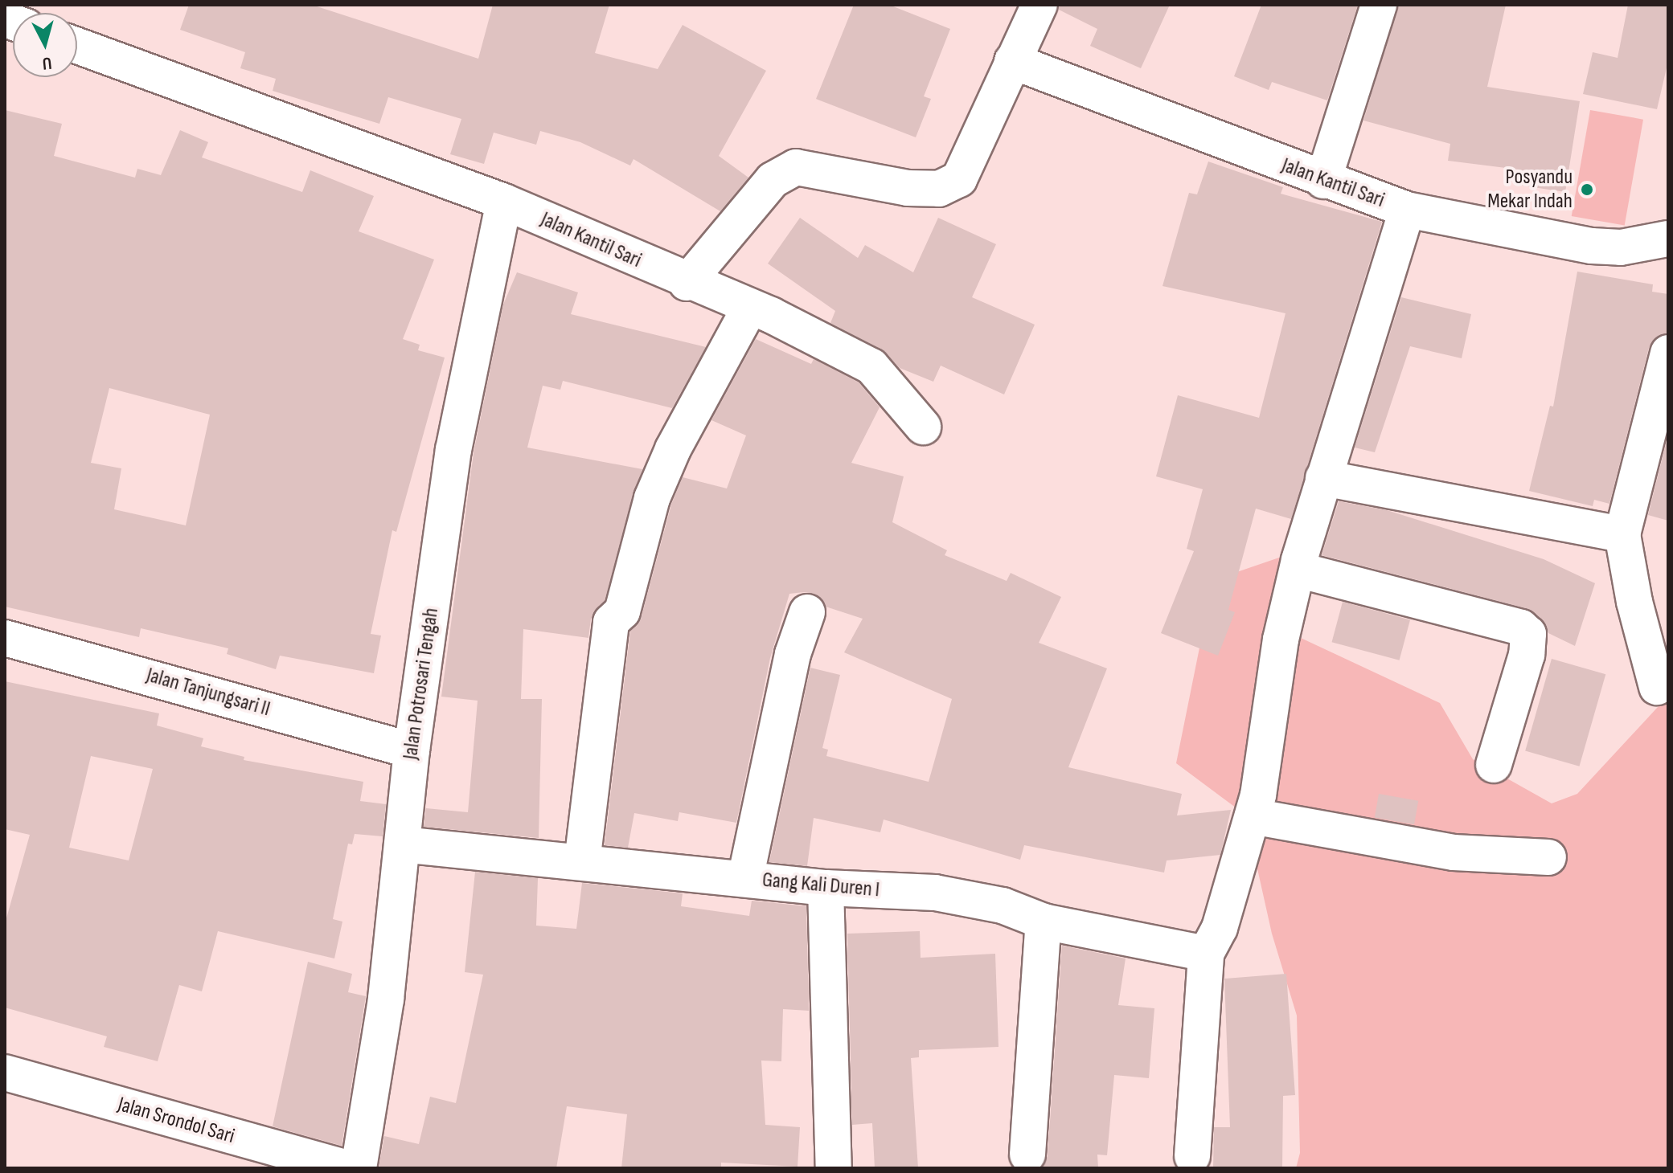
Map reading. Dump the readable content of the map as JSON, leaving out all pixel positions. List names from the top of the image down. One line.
{"streets":{"street":["Jalan Kantil Sari","Jalan Potrosari Tengah","Jalan Tanjungsari II","Gang Kali Duren I","Jalan Srondol Sari"]},"crossings":[["Jalan Kantil Sari","Jalan Potrosari Tengah"],["Jalan Potrosari Tengah","Jalan Tanjungsari II"],["Jalan Potrosari Tengah","Gang Kali Duren I"]],"places":["Posyandu Mekar Indah"],"north":"bottom"}
